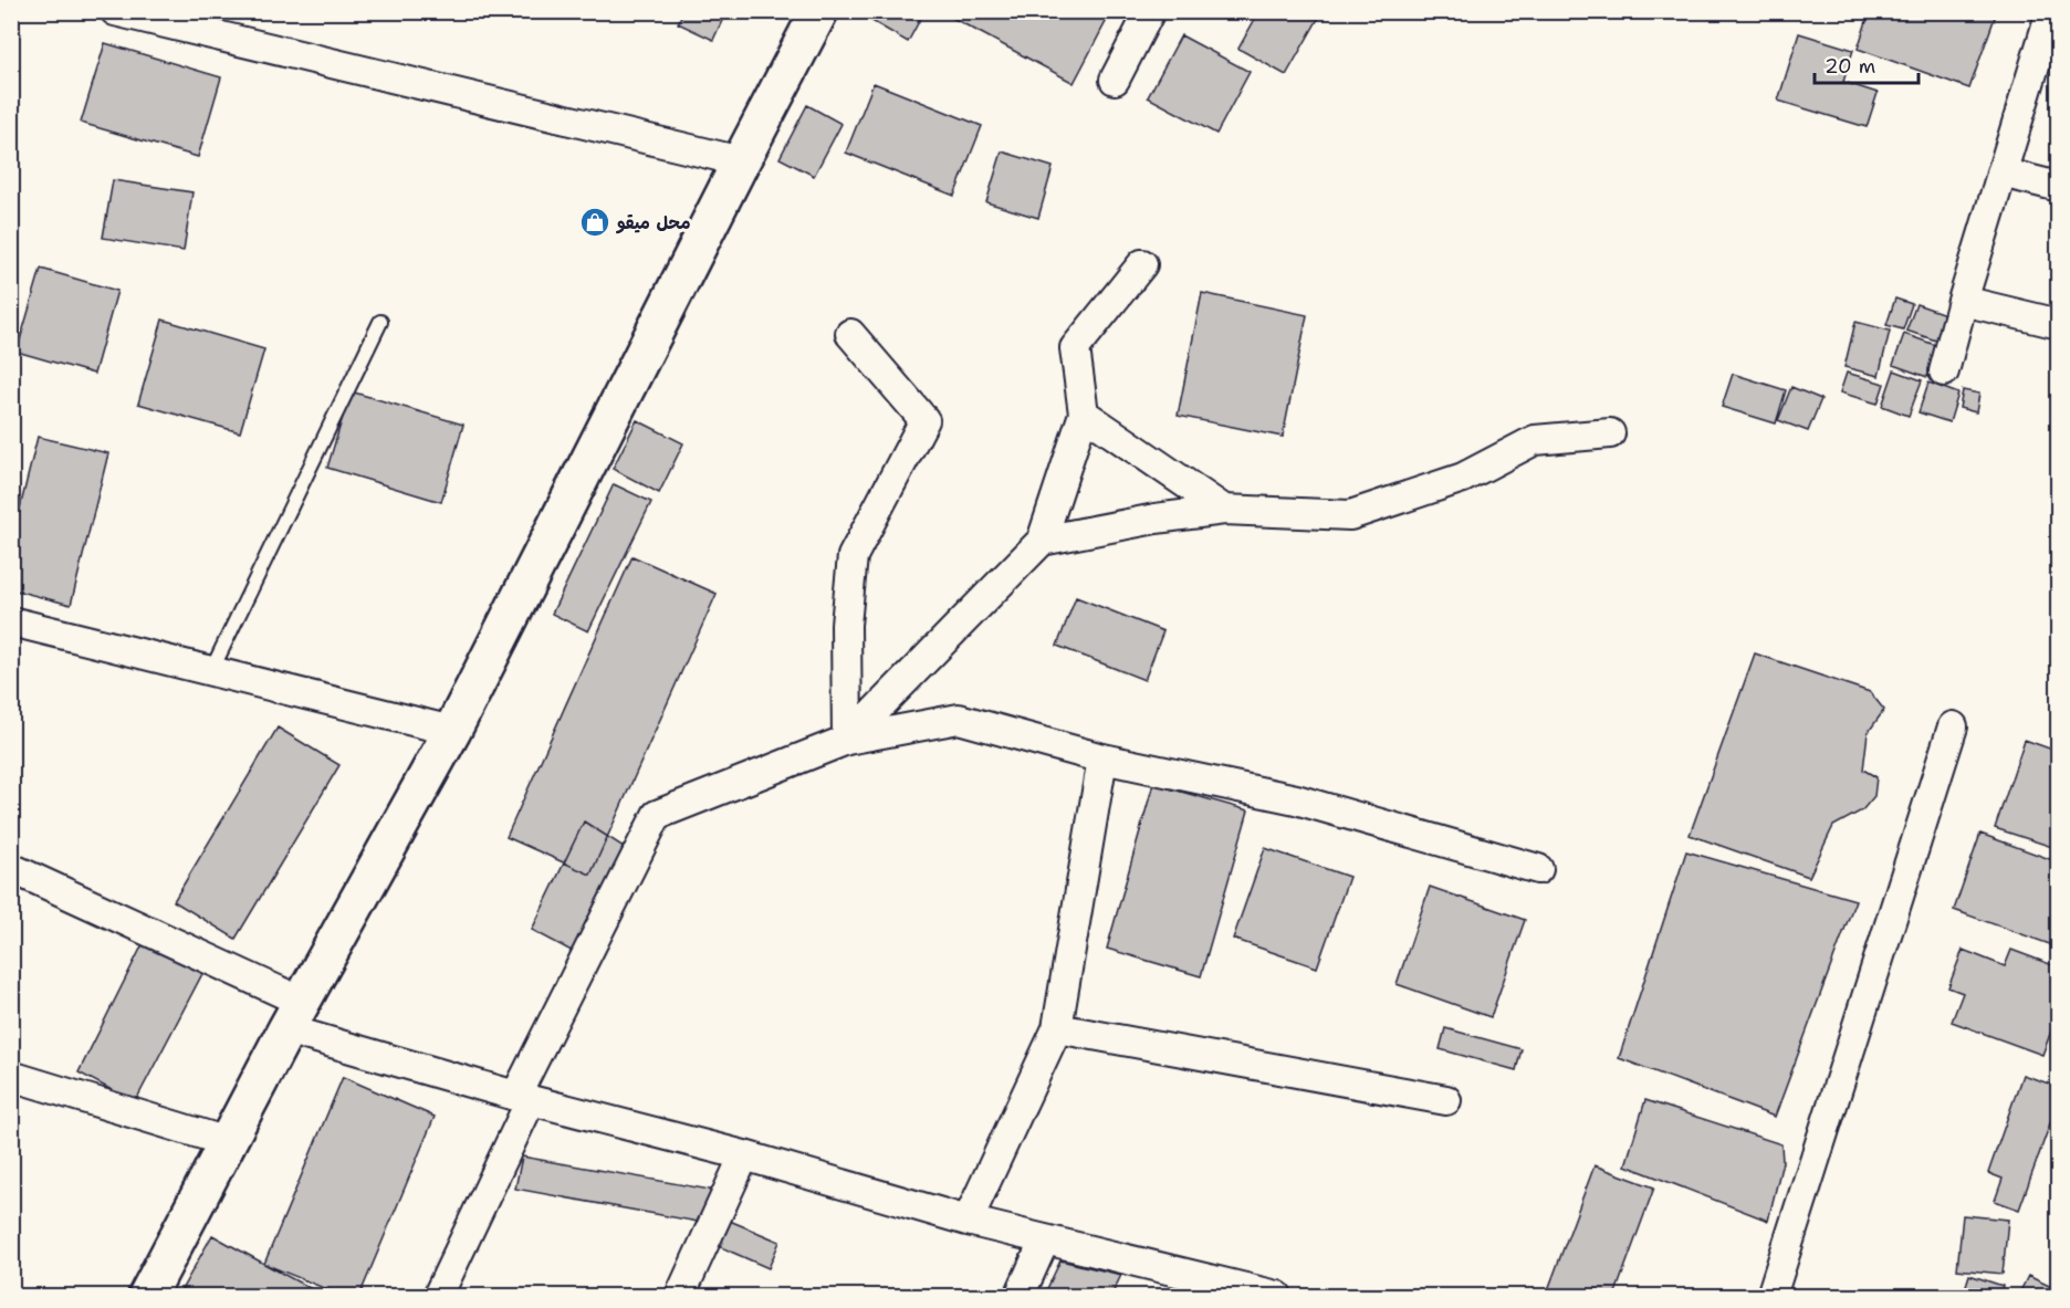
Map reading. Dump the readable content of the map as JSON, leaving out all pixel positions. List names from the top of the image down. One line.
{"places":{"shop":["محل ميقو"]},"scale_bar":"20 m"}
